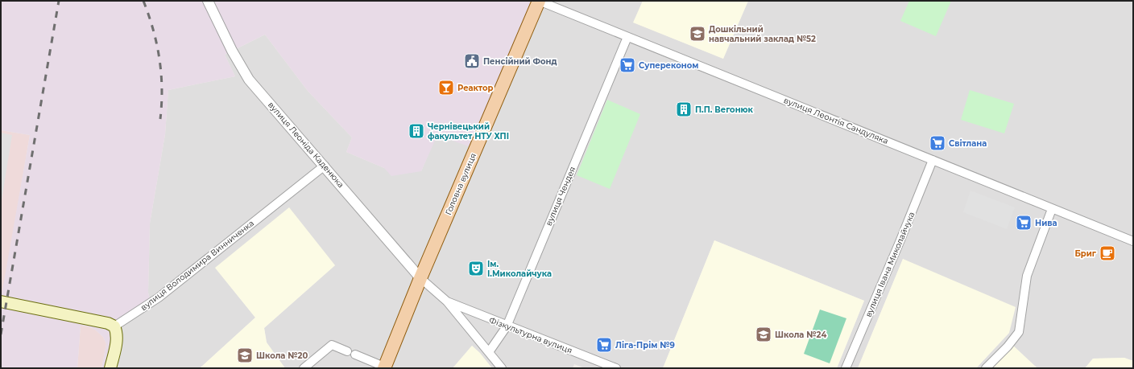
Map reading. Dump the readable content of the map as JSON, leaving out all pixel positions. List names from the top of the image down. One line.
{"streets":{"main road":["Головна вулиця"],"street":["вулиця Леонтія Сандуляка","вулиця Леоніда Каденюка","вулиця Чендея","вулиця Івана Миколайчука","вулиця Володимира Винниченка","Фізкультурна вулиця"]},"crossings":[["вулиця Леонтія Сандуляка","Головна вулиця"],["вулиця Леонтія Сандуляка","вулиця Чендея"],["вулиця Леонтія Сандуляка","вулиця Івана Миколайчука"],["вулиця Леоніда Каденюка","Головна вулиця"],["вулиця Леоніда Каденюка","вулиця Володимира Винниченка"],["вулиця Чендея","Фізкультурна вулиця"]],"places":{"school or university":["Дошкільний навчальний заклад №52","Школа №24","Школа №20"],"public building":["Пенсійний Фонд"],"supermarket":["Супереконом","Світлана","Нива","Ліга-Прім №9"],"bar":["Реактор"],"building":["П.П. Вегонюк","Чернівецький факультет НТУ ХПІ"],"cafe":["Бриг"],"theatre":["Ім. І.Миколайчука"]}}
